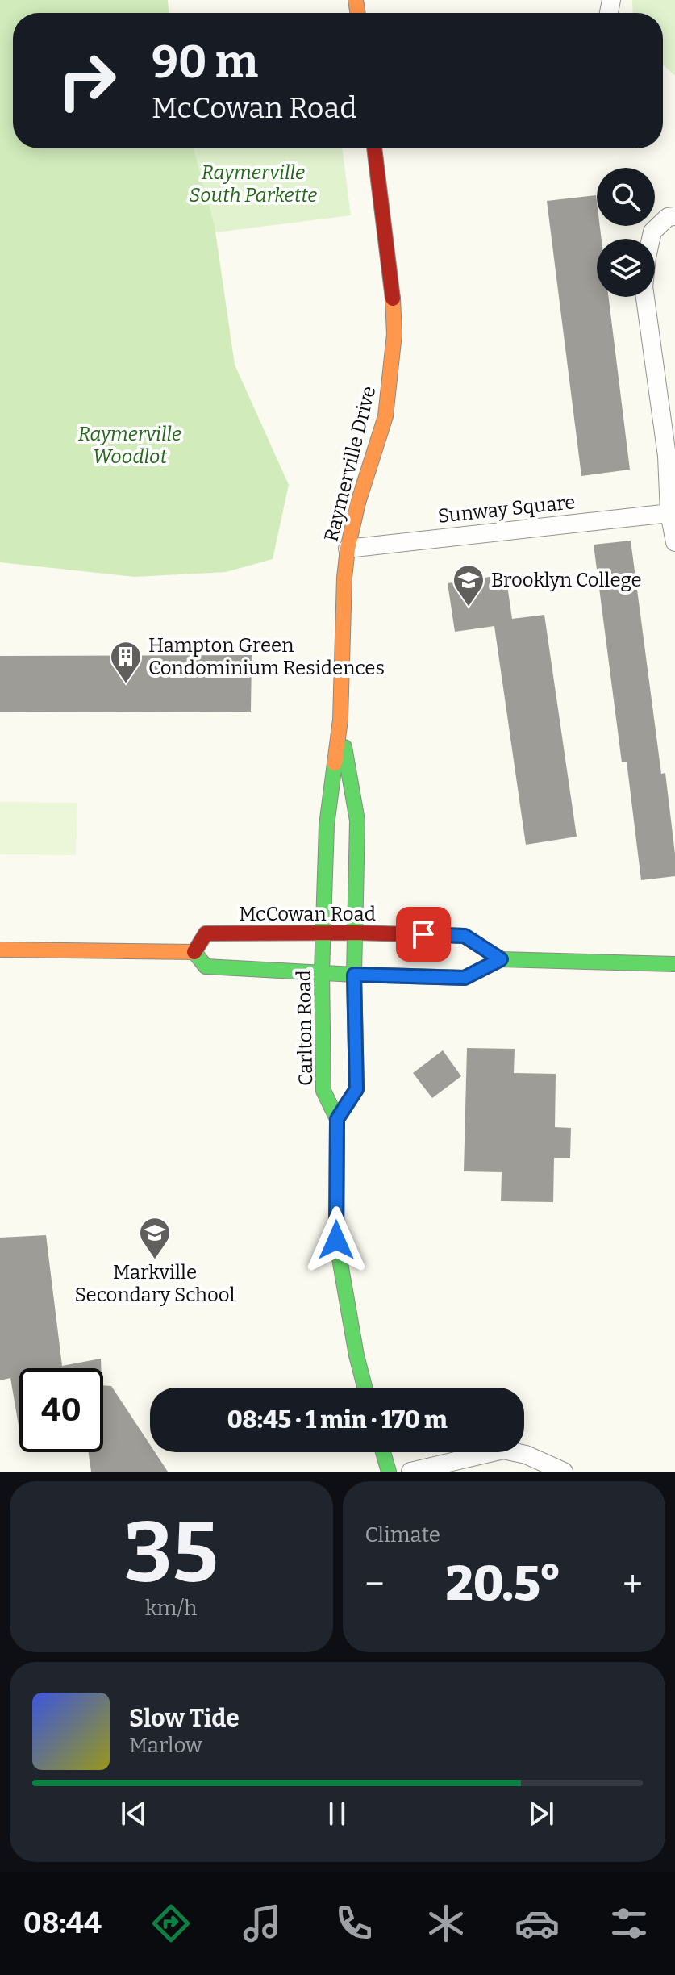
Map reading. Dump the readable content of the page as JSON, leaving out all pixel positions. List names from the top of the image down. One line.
{"streets":{"street":["Raymerville Drive","Sunway Square","McCowan Road","Carlton Road"]},"crossings":[["Raymerville Drive","Sunway Square"],["Raymerville Drive","McCowan Road"],["Raymerville Drive","Carlton Road"],["McCowan Road","Carlton Road"]],"parks":["Raymerville South Parkette","Raymerville Woodlot"],"places":{"school or university":["Brooklyn College","Markville Secondary School"],"building":["Hampton Green Condominium Residences"]},"page":{"turn":["90 m","McCowan Road"],"limit":"40","trip":"08:45 · 1 min · 170 m","tile":[["35","km/h"],"Climate"],"heat":["−","20.5°","+"],"song":["Slow Tide","Marlow"],"tabs":"08:44"}}
